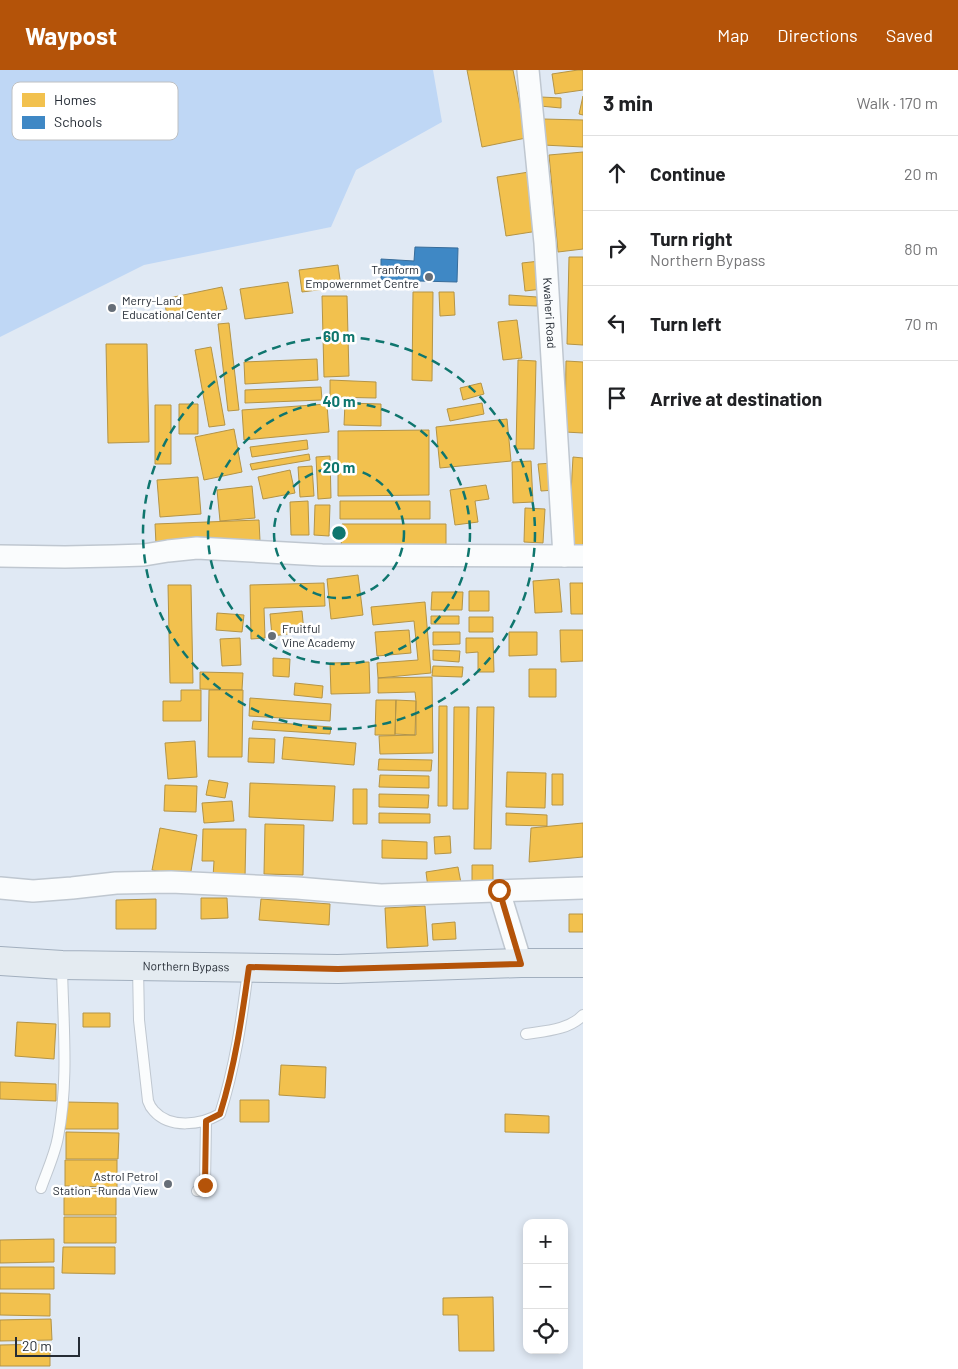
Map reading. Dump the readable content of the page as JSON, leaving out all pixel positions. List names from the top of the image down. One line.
{"streets":{"main road":["Northern Bypass"],"street":["Kwaheri Road"]},"places":["Tranform Empowernmet Centre","Merry-Land Educational Center","Fruitful Vine Academy","Astrol Petrol Station -Runda View"],"legend":["Homes","Schools"],"scale_bar":"20 m","page":{"header":"Waypost","nav":["Map","Directions","Saved"],"heading":["3 min","Walk · 170 m"],"list":[["Continue","20 m"],["Turn right","Northern Bypass","80 m"],["Turn left","70 m"],"Arrive at destination"],"map_buttons":["+","−"],"scale":"20 m"},"rings":["60 m","40 m","20 m"]}
